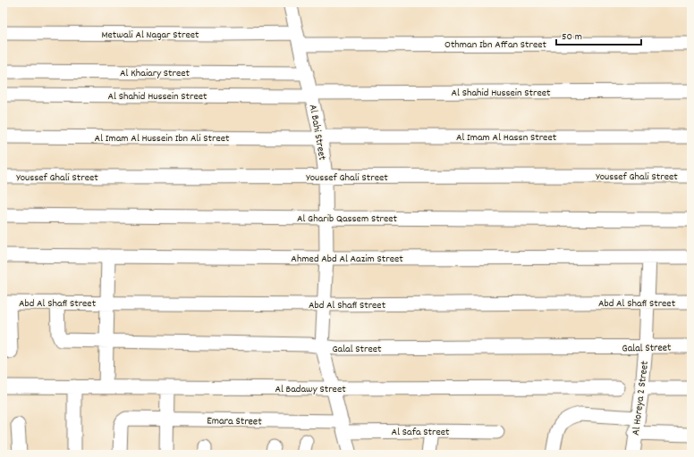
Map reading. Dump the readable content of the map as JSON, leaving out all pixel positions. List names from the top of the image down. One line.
{"streets":{"street":["Metwali Al Nagar Street","Othman Ibn Affan Street","Al Khaiary Street","Al Shahid Hussein Street","Al Bahi Street","Al Imam Al Hassn Street","Al Imam Al Hussein Ibn Ali Street","Youssef Ghali Street","Al Gharib Qassem Street","Ahmed Abd Al Aazim Street","Abd Al Shafi Street","Galal Street","Al Badawy Street","Al Horeya 2 Street","Emara Street","Al Safa Street"]},"crossings":[["Metwali Al Nagar Street","Othman Ibn Affan Street"],["Metwali Al Nagar Street","Al Bahi Street"],["Othman Ibn Affan Street","Al Bahi Street"],["Al Khaiary Street","Al Bahi Street"],["Al Shahid Hussein Street","Al Bahi Street"],["Al Bahi Street","Al Imam Al Hassn Street"],["Al Bahi Street","Al Imam Al Hussein Ibn Ali Street"],["Al Bahi Street","Youssef Ghali Street"],["Al Bahi Street","Al Gharib Qassem Street"],["Al Bahi Street","Ahmed Abd Al Aazim Street"],["Al Bahi Street","Abd Al Shafi Street"],["Al Bahi Street","Galal Street"],["Al Bahi Street","Al Badawy Street"],["Al Bahi Street","Emara Street"],["Al Bahi Street","Al Safa Street"],["Al Imam Al Hassn Street","Al Imam Al Hussein Ibn Ali Street"],["Ahmed Abd Al Aazim Street","Al Horeya 2 Street"],["Abd Al Shafi Street","Galal Street"],["Abd Al Shafi Street","Al Horeya 2 Street"],["Galal Street","Al Horeya 2 Street"],["Emara Street","Al Safa Street"]],"scale_bar":"50 m"}
